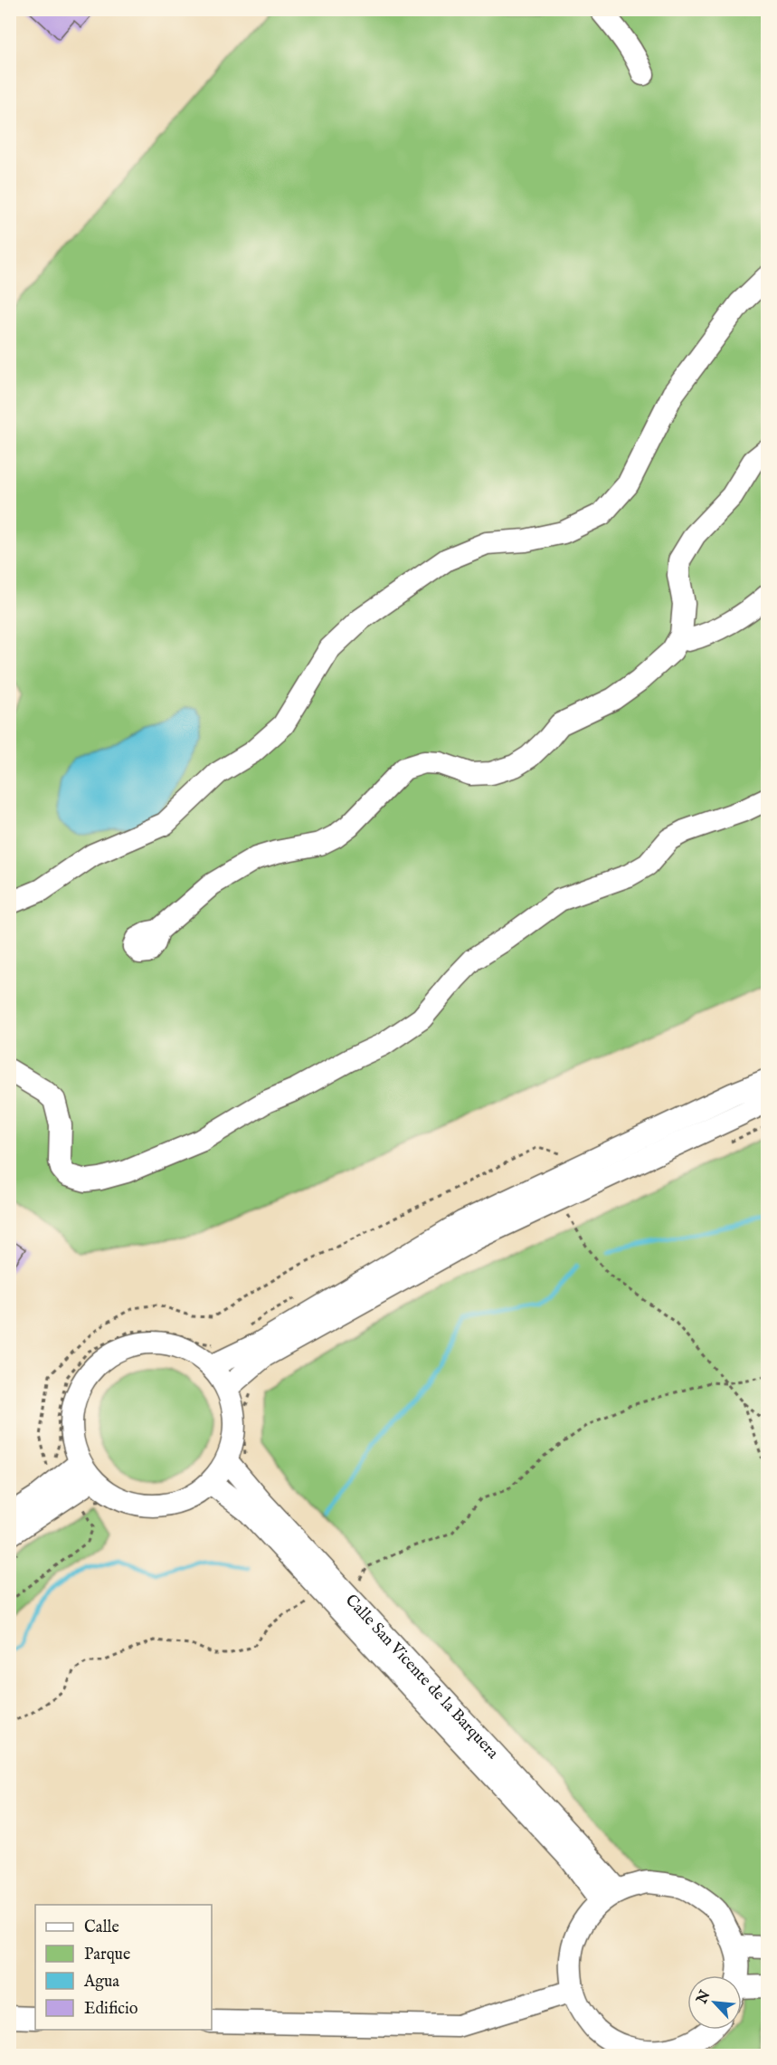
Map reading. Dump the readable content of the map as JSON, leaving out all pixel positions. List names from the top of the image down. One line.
{"streets":{"street":["Calle San Vicente de la Barquera"]},"legend":["Calle","Parque","Agua","Edificio"],"north":"top left"}
